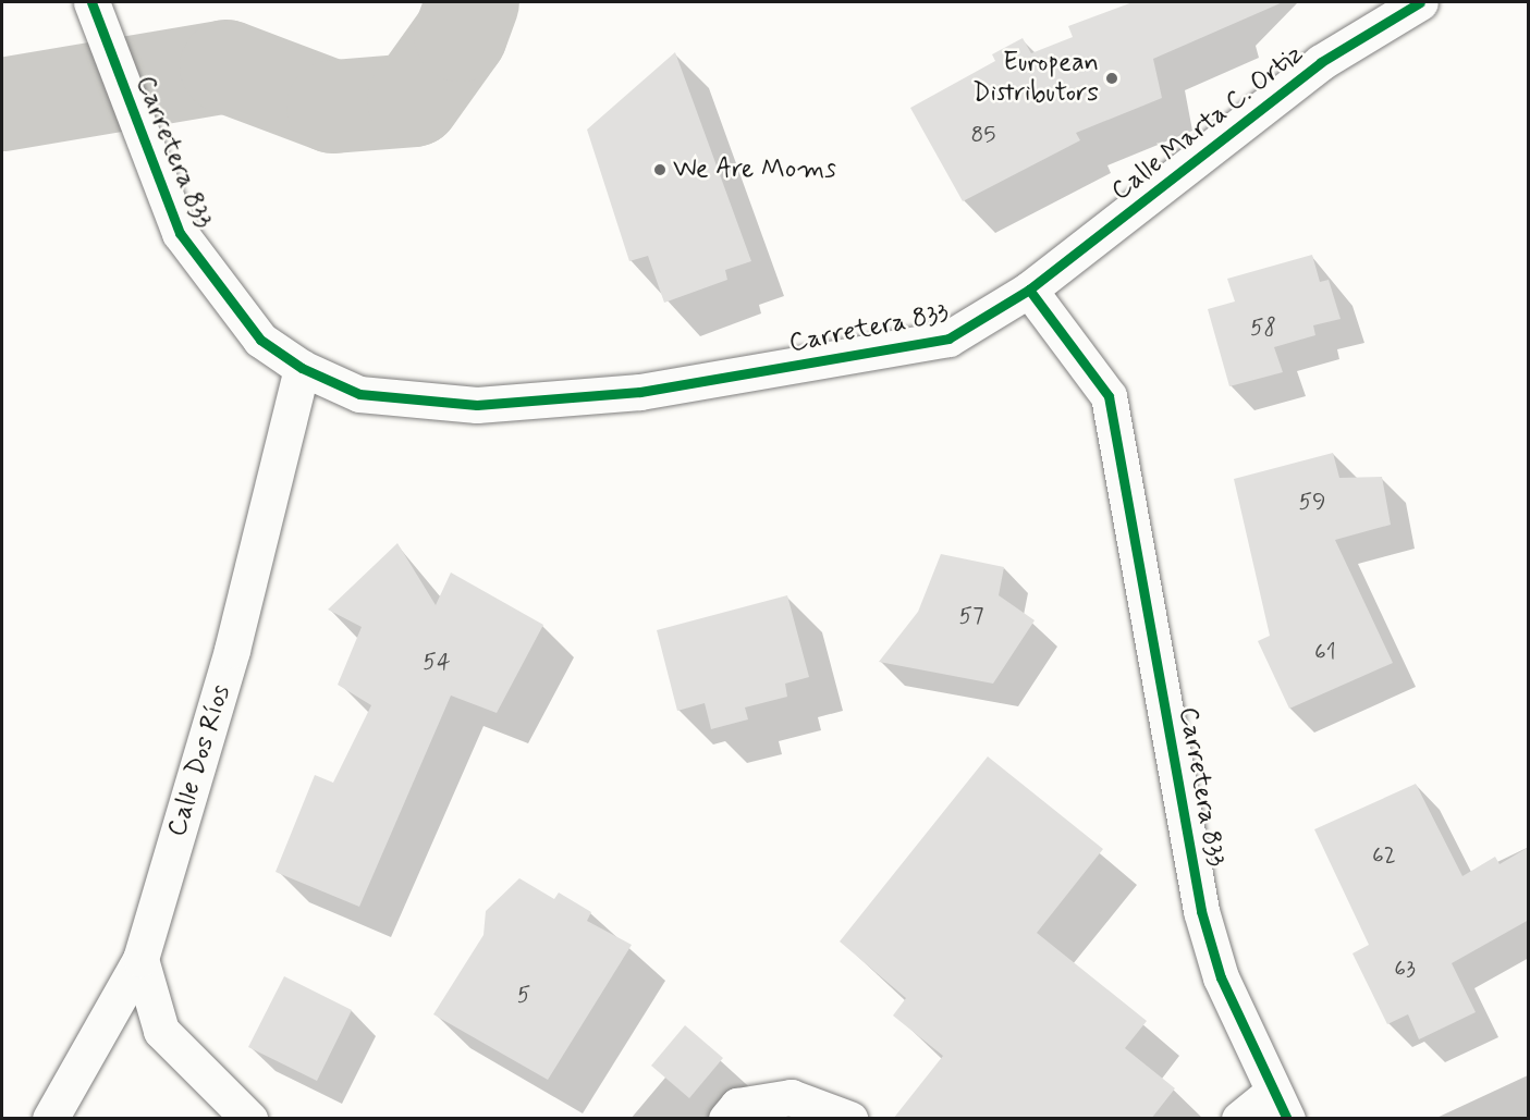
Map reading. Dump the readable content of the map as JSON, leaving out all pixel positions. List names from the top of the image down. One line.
{"streets":{"street":["Calle Marta C. Ortiz","Carretera 833","Calle Dos Ríos"]},"crossings":[["Calle Marta C. Ortiz","Carretera 833"],["Carretera 833","Calle Dos Ríos"]],"places":["European Distributors","We Are Moms"],"house_numbers":["85","58","59","57","61","54","62","63","5"]}
